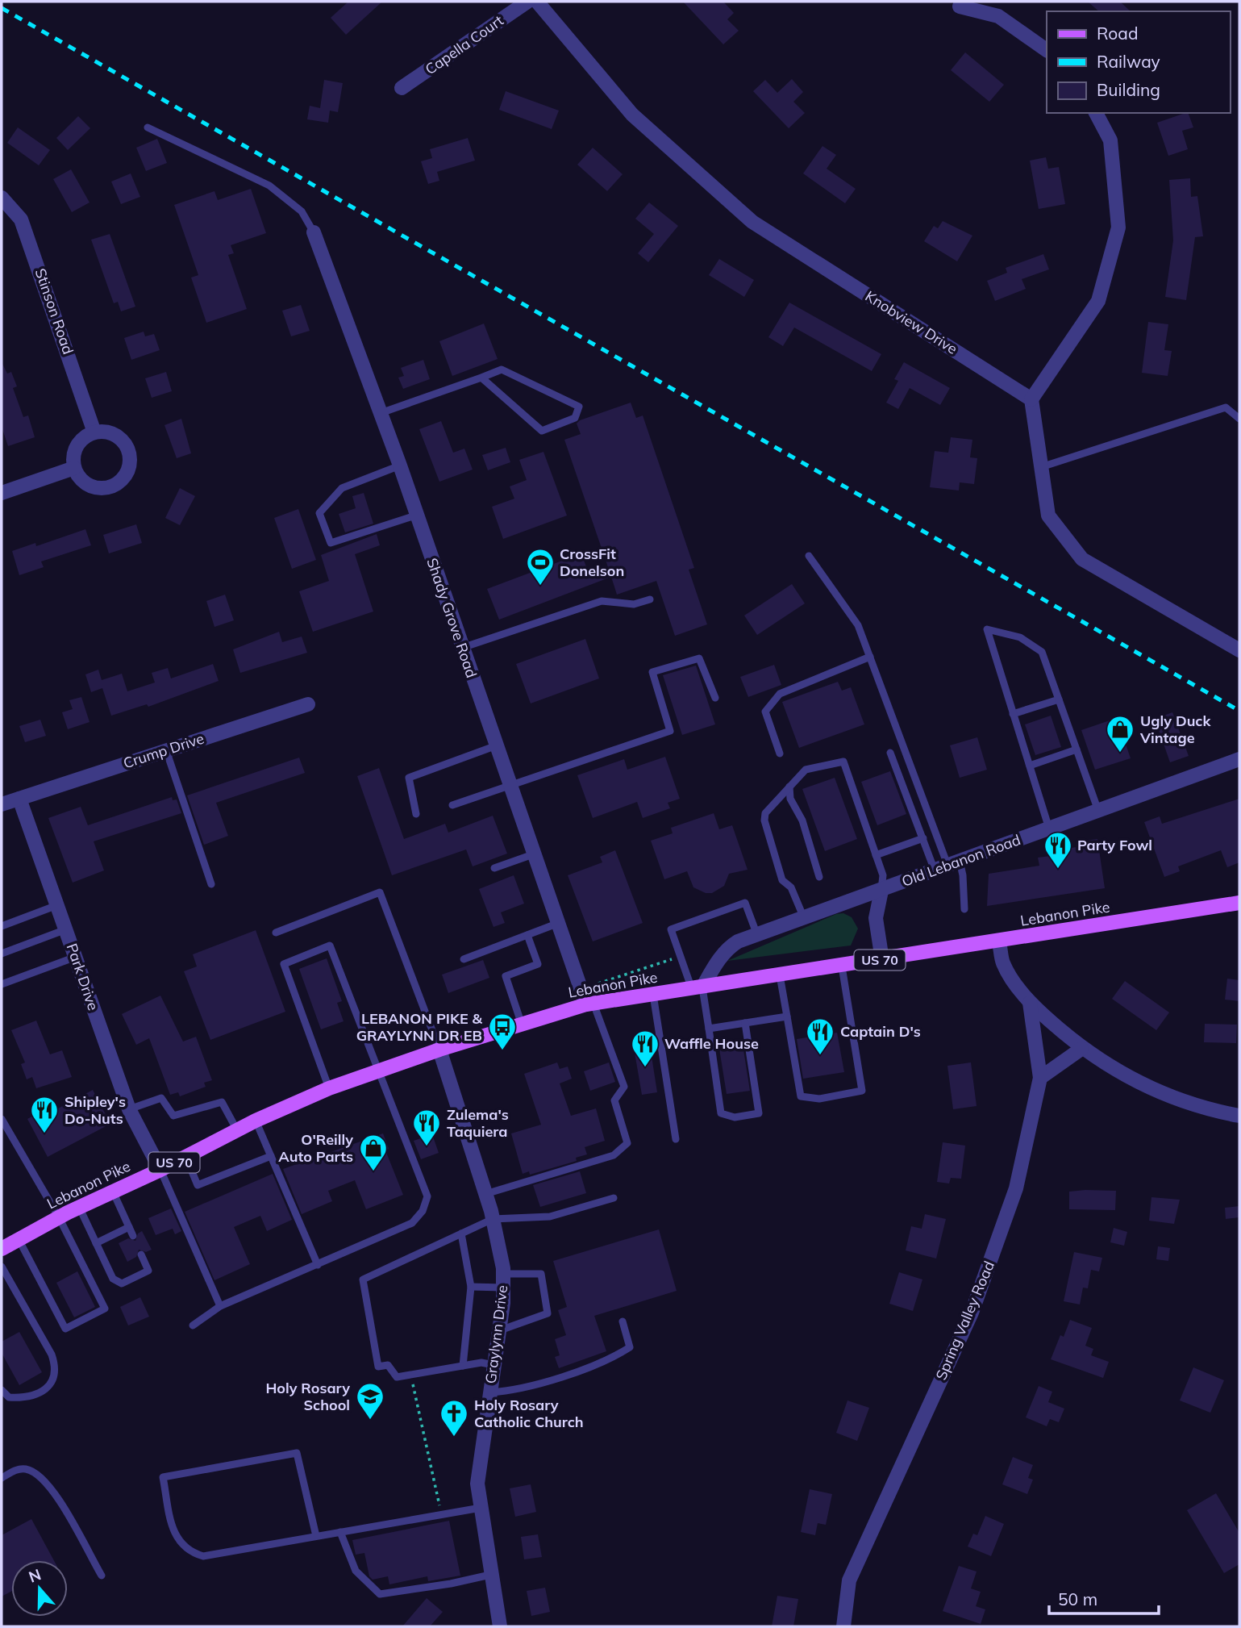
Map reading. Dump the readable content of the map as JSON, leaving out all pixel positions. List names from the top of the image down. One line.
{"streets":{"main road":["Lebanon Pike","US 70"],"street":["Capella Court","Stinson Road","Knobview Drive","Shady Grove Road","Crump Drive","Old Lebanon Road","Park Drive","Spring Valley Road","Graylynn Drive"]},"crossings":[["Shady Grove Road","Lebanon Pike"],["Crump Drive","Park Drive"],["Old Lebanon Road","Lebanon Pike"],["Lebanon Pike","Park Drive"],["Lebanon Pike","Graylynn Drive"]],"places":{"sports":["CrossFit Donelson"],"shop":["Ugly Duck Vintage","O'Reilly Auto Parts"],"restaurant":["Party Fowl","Captain D's","Waffle House","Shipley's Do-Nuts","Zulema's Taquiera"],"bus stop":["LEBANON PIKE & GRAYLYNN DR EB"],"school or university":["Holy Rosary School"],"church":["Holy Rosary Catholic Church"]},"legend":["Road","Railway","Building"],"scale_bar":"50 m","north":"top"}
